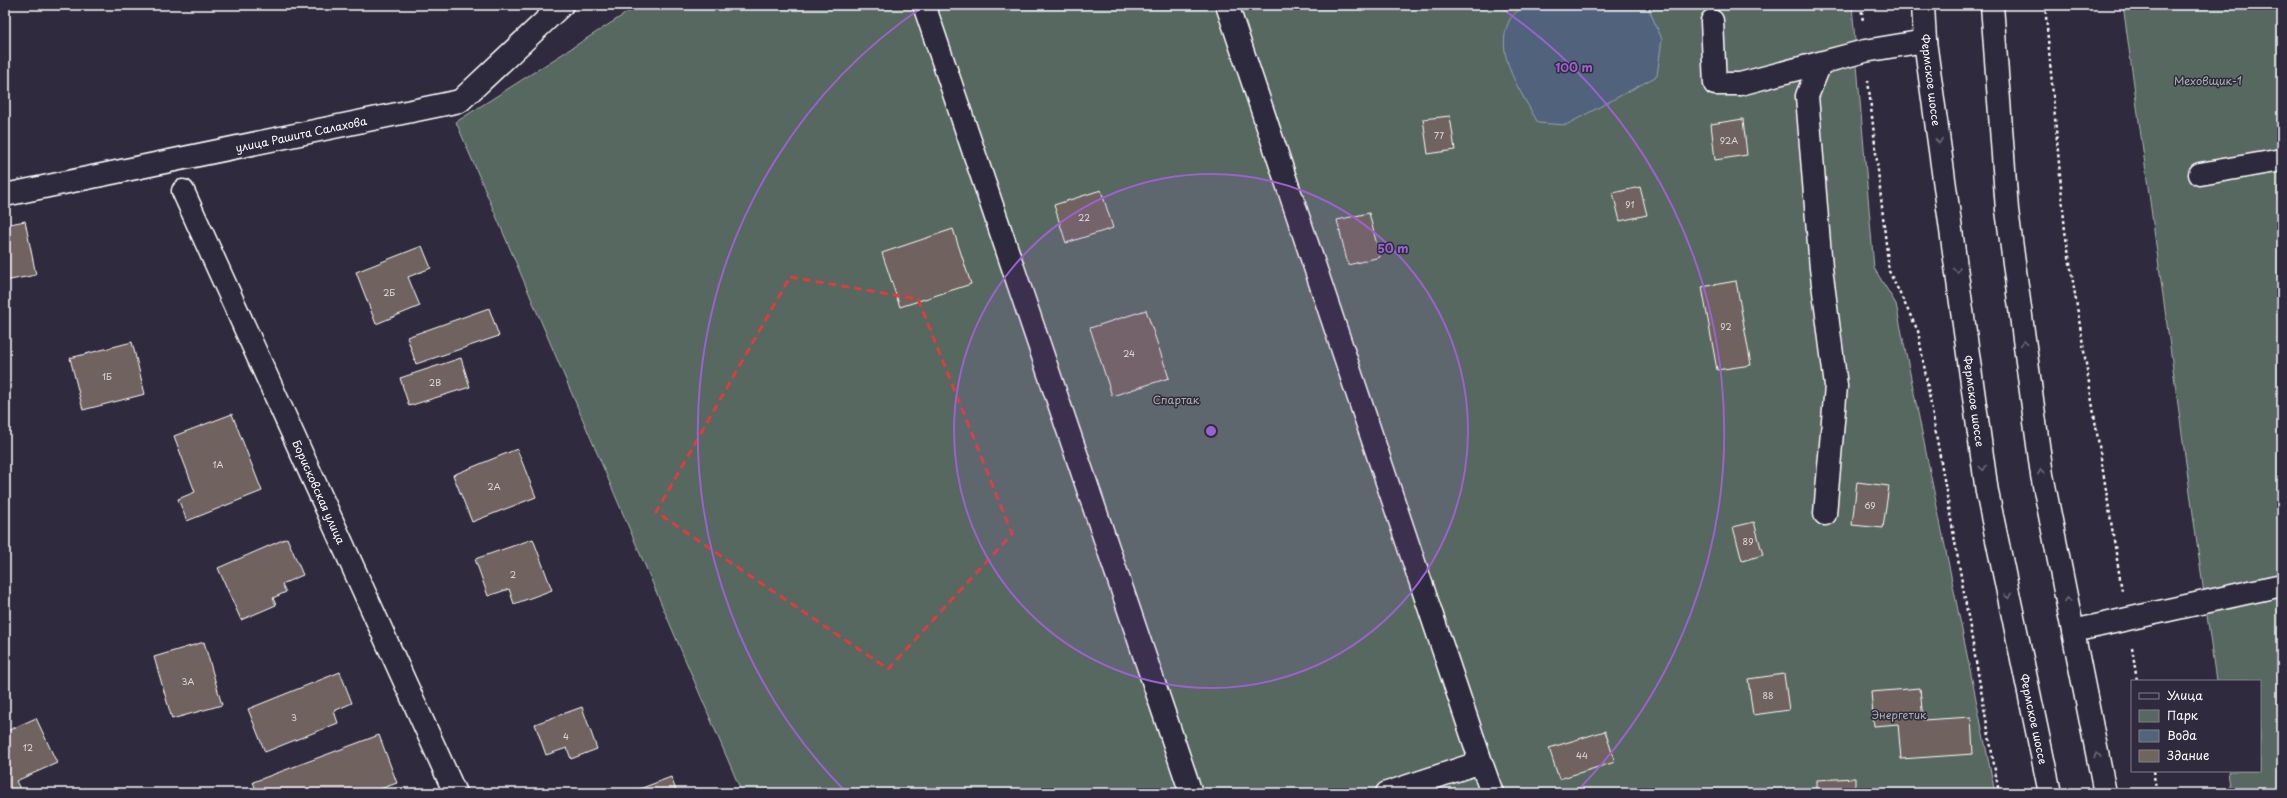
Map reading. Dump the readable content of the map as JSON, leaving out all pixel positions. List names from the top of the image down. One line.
{"streets":{"main road":["Фермское шоссе","улица Рашита Салахова","Борисковская улица"]},"parks":["Меховщик-1","Спартак","Энергетик"],"house_numbers":["77","92А","91","22","2Б","92","24","1Б","2В","1А","2А","69","89","2","3А","88","3","4","12","44"],"legend":["Улица","Парк","Вода","Здание"],"rings":["100 m","50 m"]}
